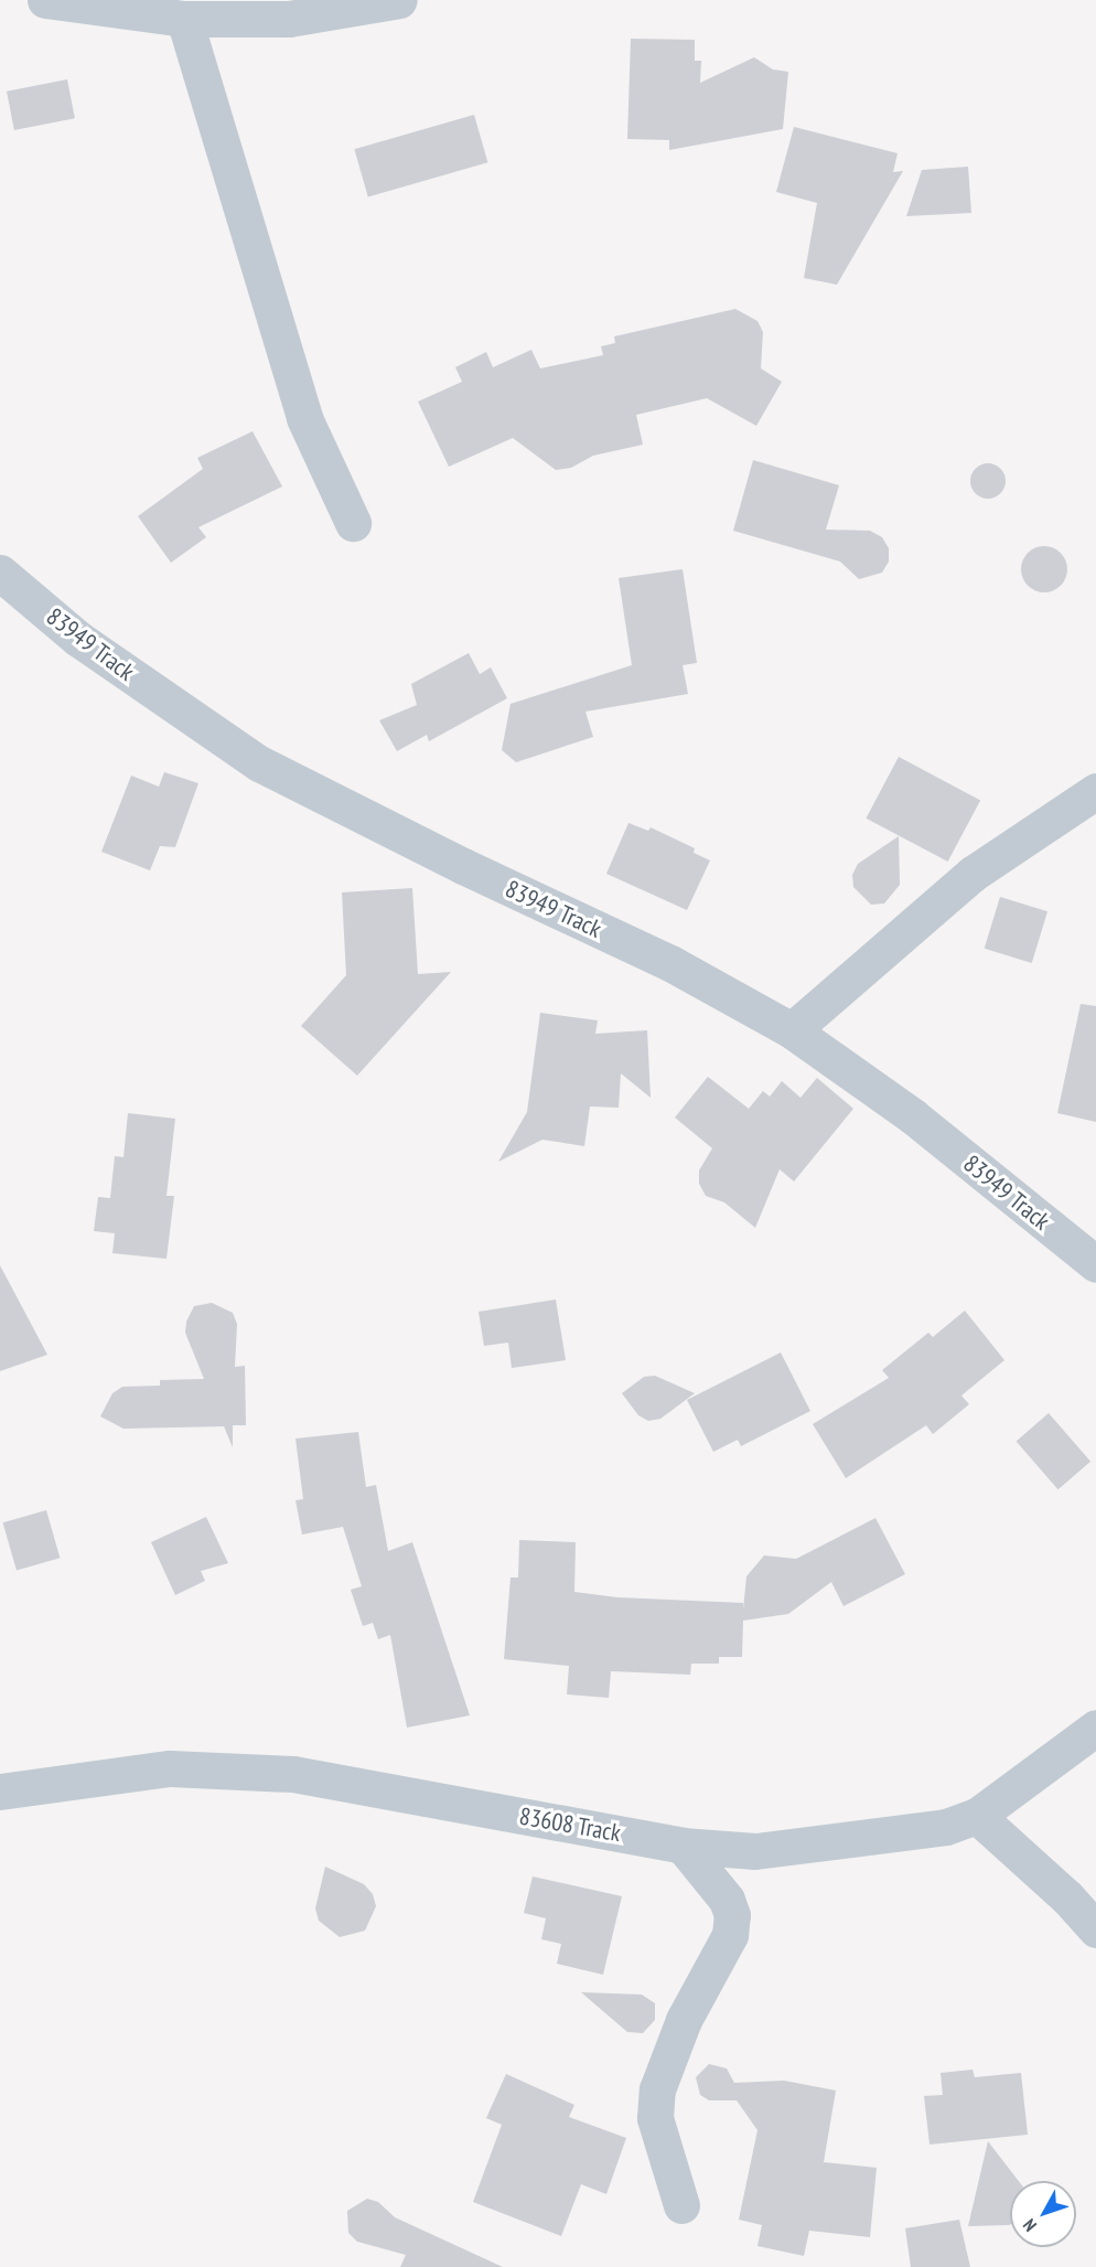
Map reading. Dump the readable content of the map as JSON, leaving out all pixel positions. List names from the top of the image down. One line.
{"streets":{"street":["83949 Track","83608 Track"]},"north":"bottom left"}
